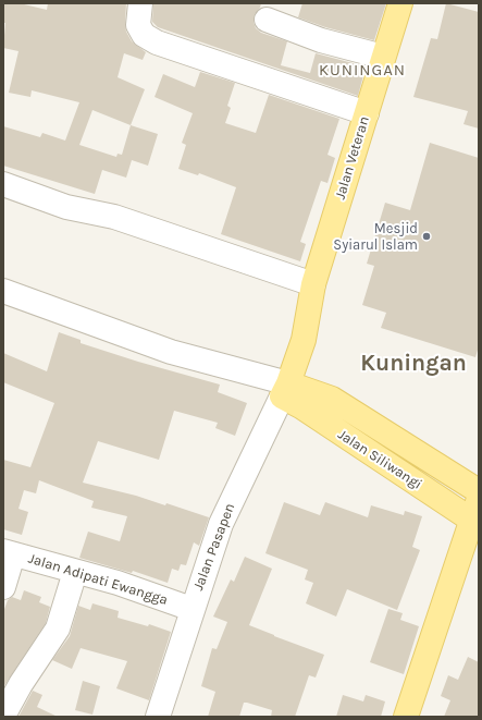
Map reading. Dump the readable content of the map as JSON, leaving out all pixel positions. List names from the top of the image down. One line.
{"streets":{"main road":["Jalan Veteran","Jalan Siliwangi"],"street":["Jalan Pasapen","Jalan Adipati Ewangga"]},"crossings":[["Jalan Veteran","Jalan Siliwangi"],["Jalan Veteran","Jalan Pasapen"],["Jalan Siliwangi","Jalan Pasapen"],["Jalan Pasapen","Jalan Adipati Ewangga"]],"districts":["KUNINGAN","Kuningan"],"places":["Mesjid Syiarul Islam"]}
